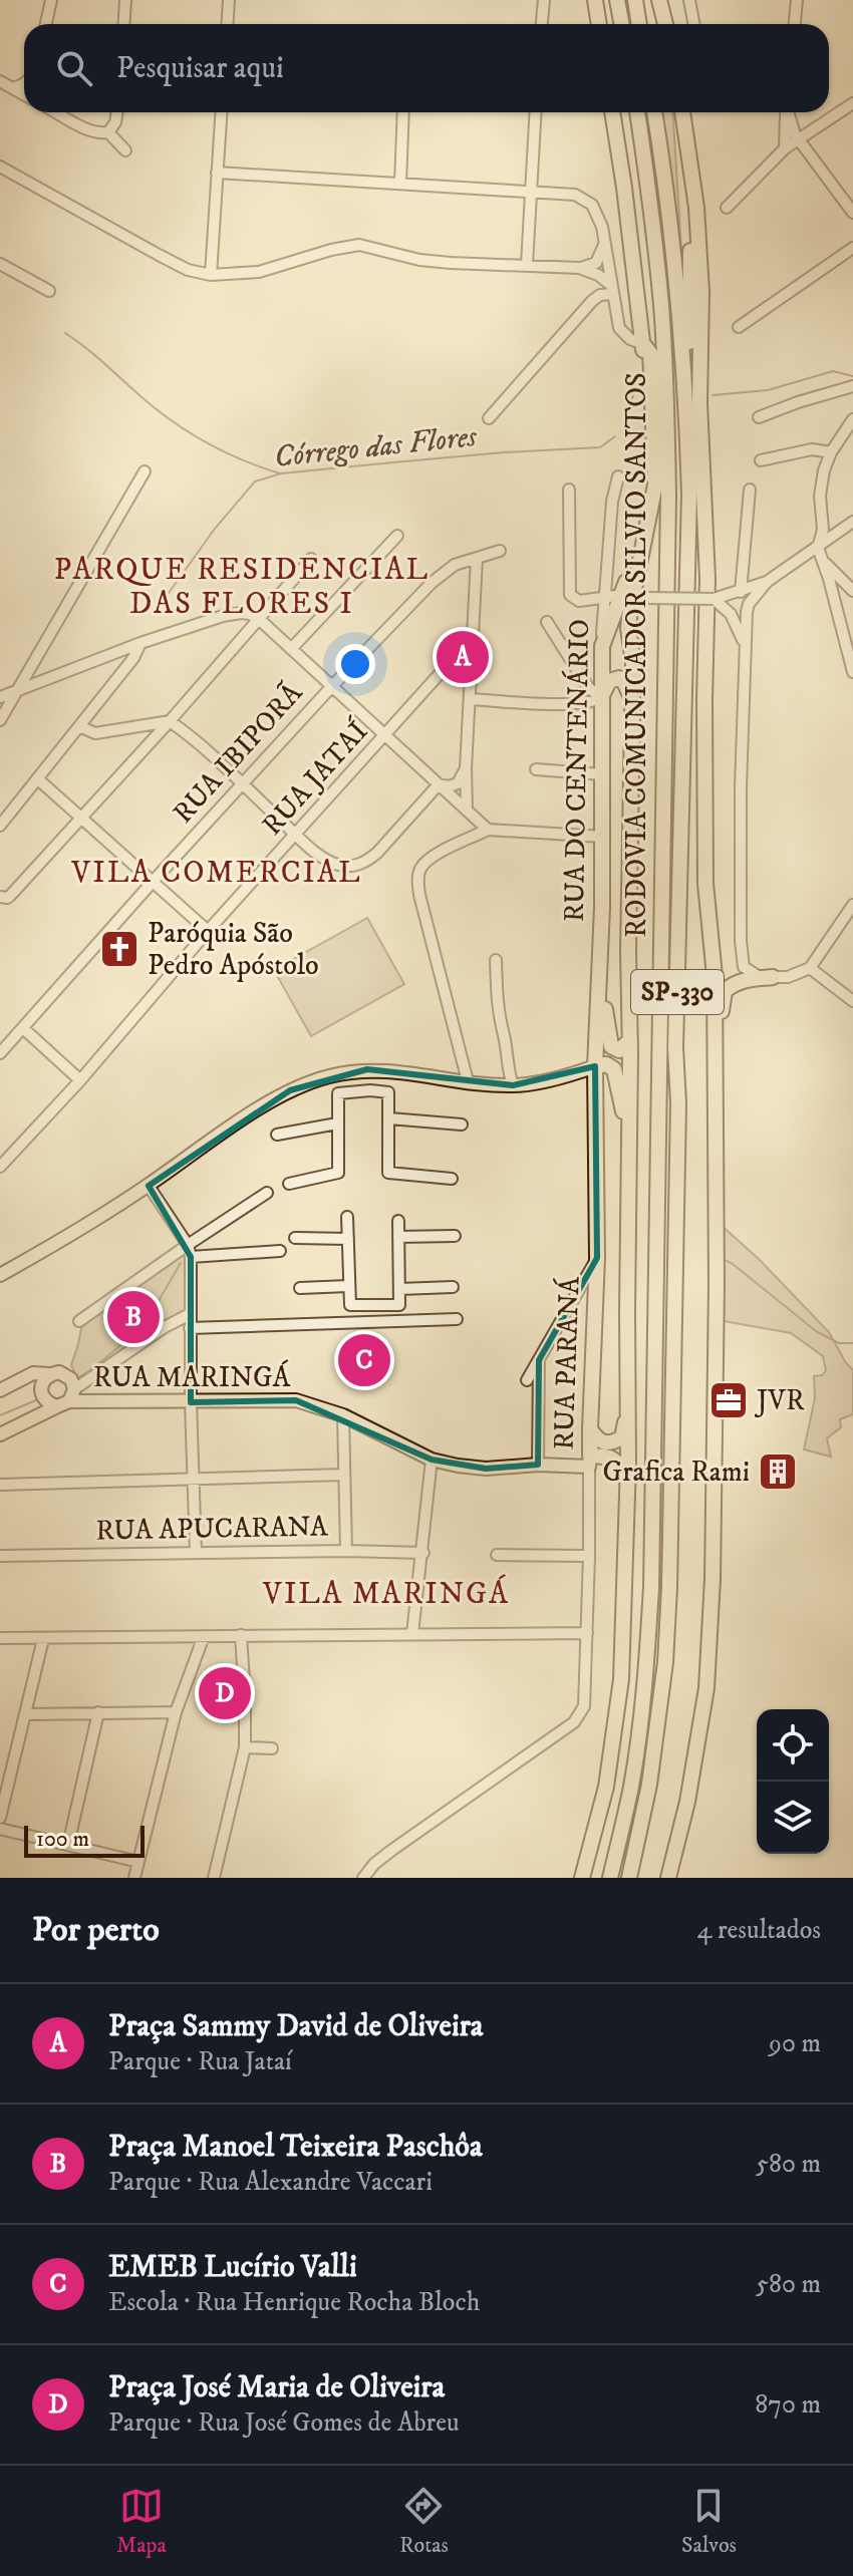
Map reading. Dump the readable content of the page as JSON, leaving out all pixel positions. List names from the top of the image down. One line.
{"streets":{"highway":["RODOVIA COMUNICADOR SILVIO SANTOS","RUA DO CENTENÁRIO","SP-330","RUA PARANÁ"],"main road":["RUA MARINGÁ"],"street":["RUA IBIPORÃ","RUA JATAÍ","RUA APUCARANA"]},"crossings":[["RUA DO CENTENÁRIO","RUA PARANÁ"],["RUA PARANÁ","RUA MARINGÁ"]],"districts":["PARQUE RESIDENCIAL DAS FLORES I","VILA COMERCIAL","VILA MARINGÁ"],"water":["Córrego das Flores"],"places":{"church":["Paróquia São Pedro Apóstolo"],"office":["JVR"],"building":["Grafica Rami"]},"scale_bar":"100 m","page":{"search":"Pesquisar aqui","pins":["A","B","C","D"],"scale":"100 m","heading":["Por perto","4 resultados"],"list":[{"mark":"A","name":"Praça Sammy David de Oliveira","note":"Parque · Rua Jataí","value":"90 m"},{"mark":"B","name":"Praça Manoel Teixeira Paschôa","note":"Parque · Rua Alexandre Vaccari","value":"580 m"},{"mark":"C","name":"EMEB Lucírio Valli","note":"Escola · Rua Henrique Rocha Bloch","value":"580 m"},{"mark":"D","name":"Praça José Maria de Oliveira","note":"Parque · Rua José Gomes de Abreu","value":"870 m"}],"nav":["Mapa","Rotas","Salvos"]}}
